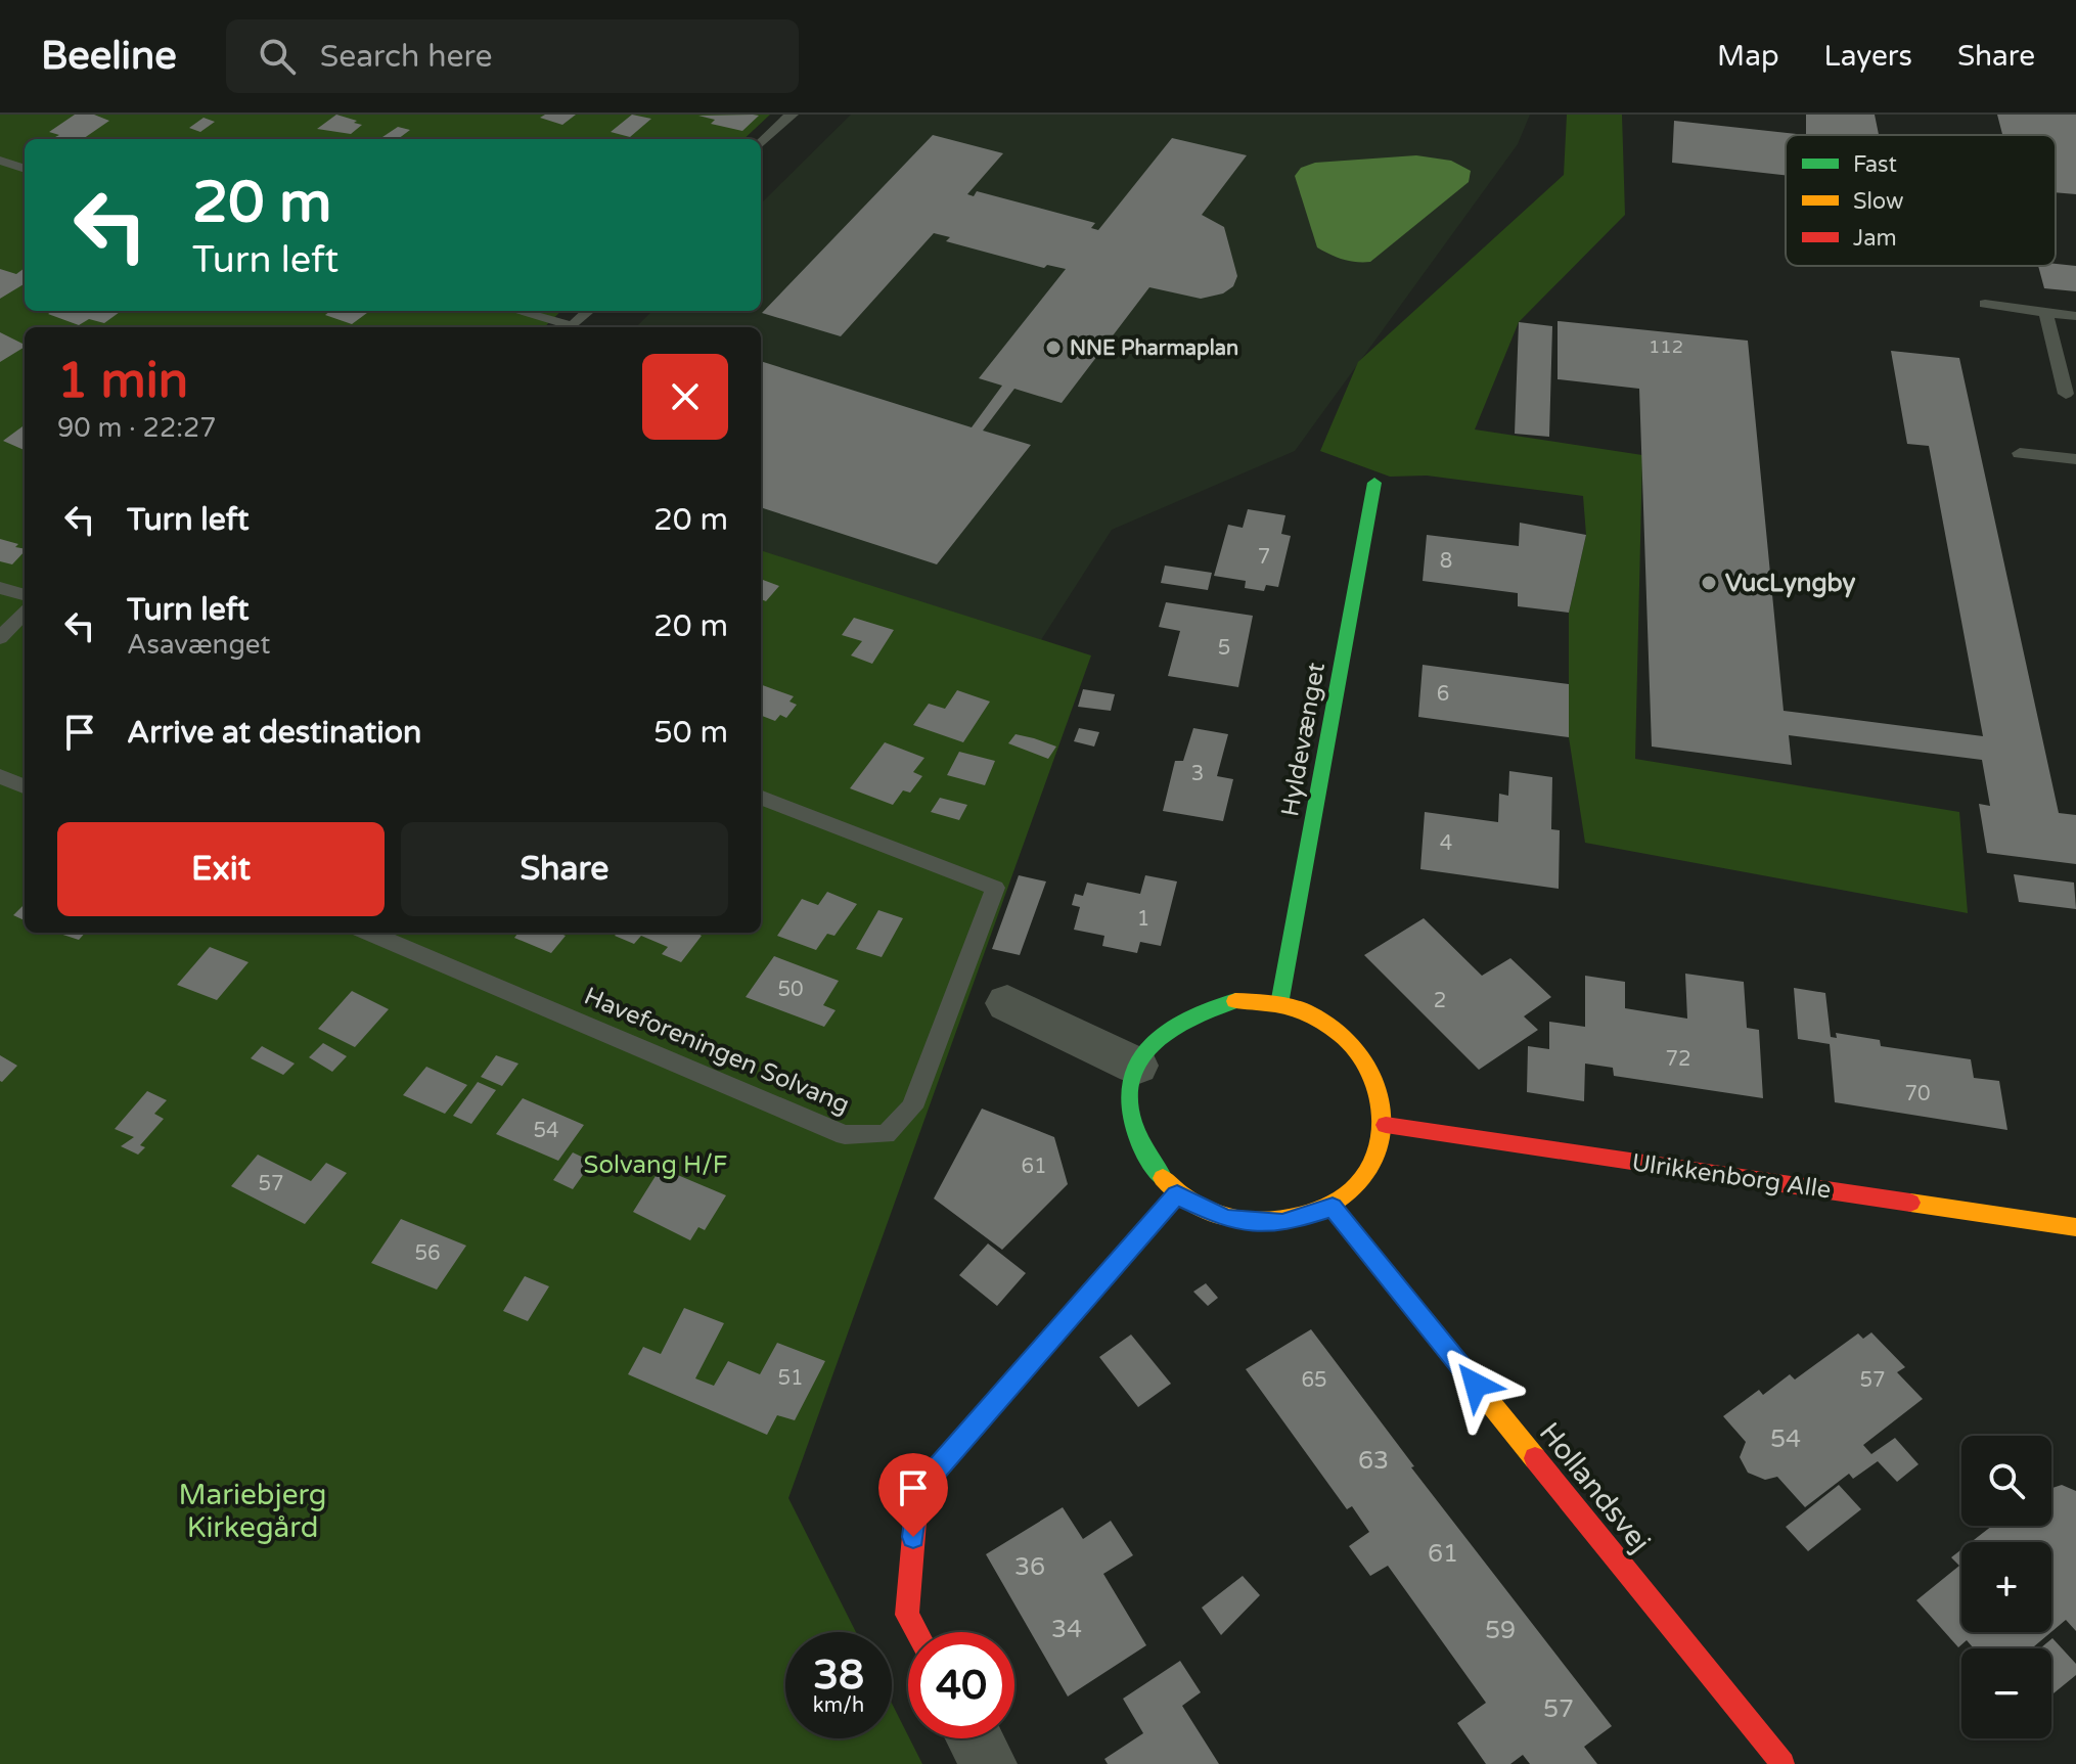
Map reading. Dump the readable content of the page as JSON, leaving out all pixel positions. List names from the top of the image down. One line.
{"streets":{"street":["Hyldevænget","Ulrikkenborg Alle","Hollandsvej"],"lane":["Haveforeningen Solvang"]},"crossings":[["Hyldevænget","Ulrikkenborg Alle"],["Hyldevænget","Hollandsvej"],["Ulrikkenborg Alle","Hollandsvej"]],"parks":["Solvang H/F","Mariebjerg Kirkegård"],"places":["NNE Pharmaplan","VucLyngby"],"house_numbers":["112","7","8","5","6","3","4","1","50","2","72","70","54","61","57","56","51","65","57","54","63","61","36","34","59","57"],"legend":["Fast","Slow","Jam"],"page":{"header":"Beeline","search":"Search here","nav":["Map","Layers","Share"],"turn":["20 m","Turn left"],"heading":["1 min","90 m · 22:27"],"list":[{"name":"Turn left","value":"20 m"},{"name":"Turn left","note":"Asavænget","value":"20 m"},{"name":"Arrive at destination","value":"50 m"}],"buttons":["Exit","Share"],"map_buttons":["+","−"],"speed":"38 km/h","limit":"40"}}
